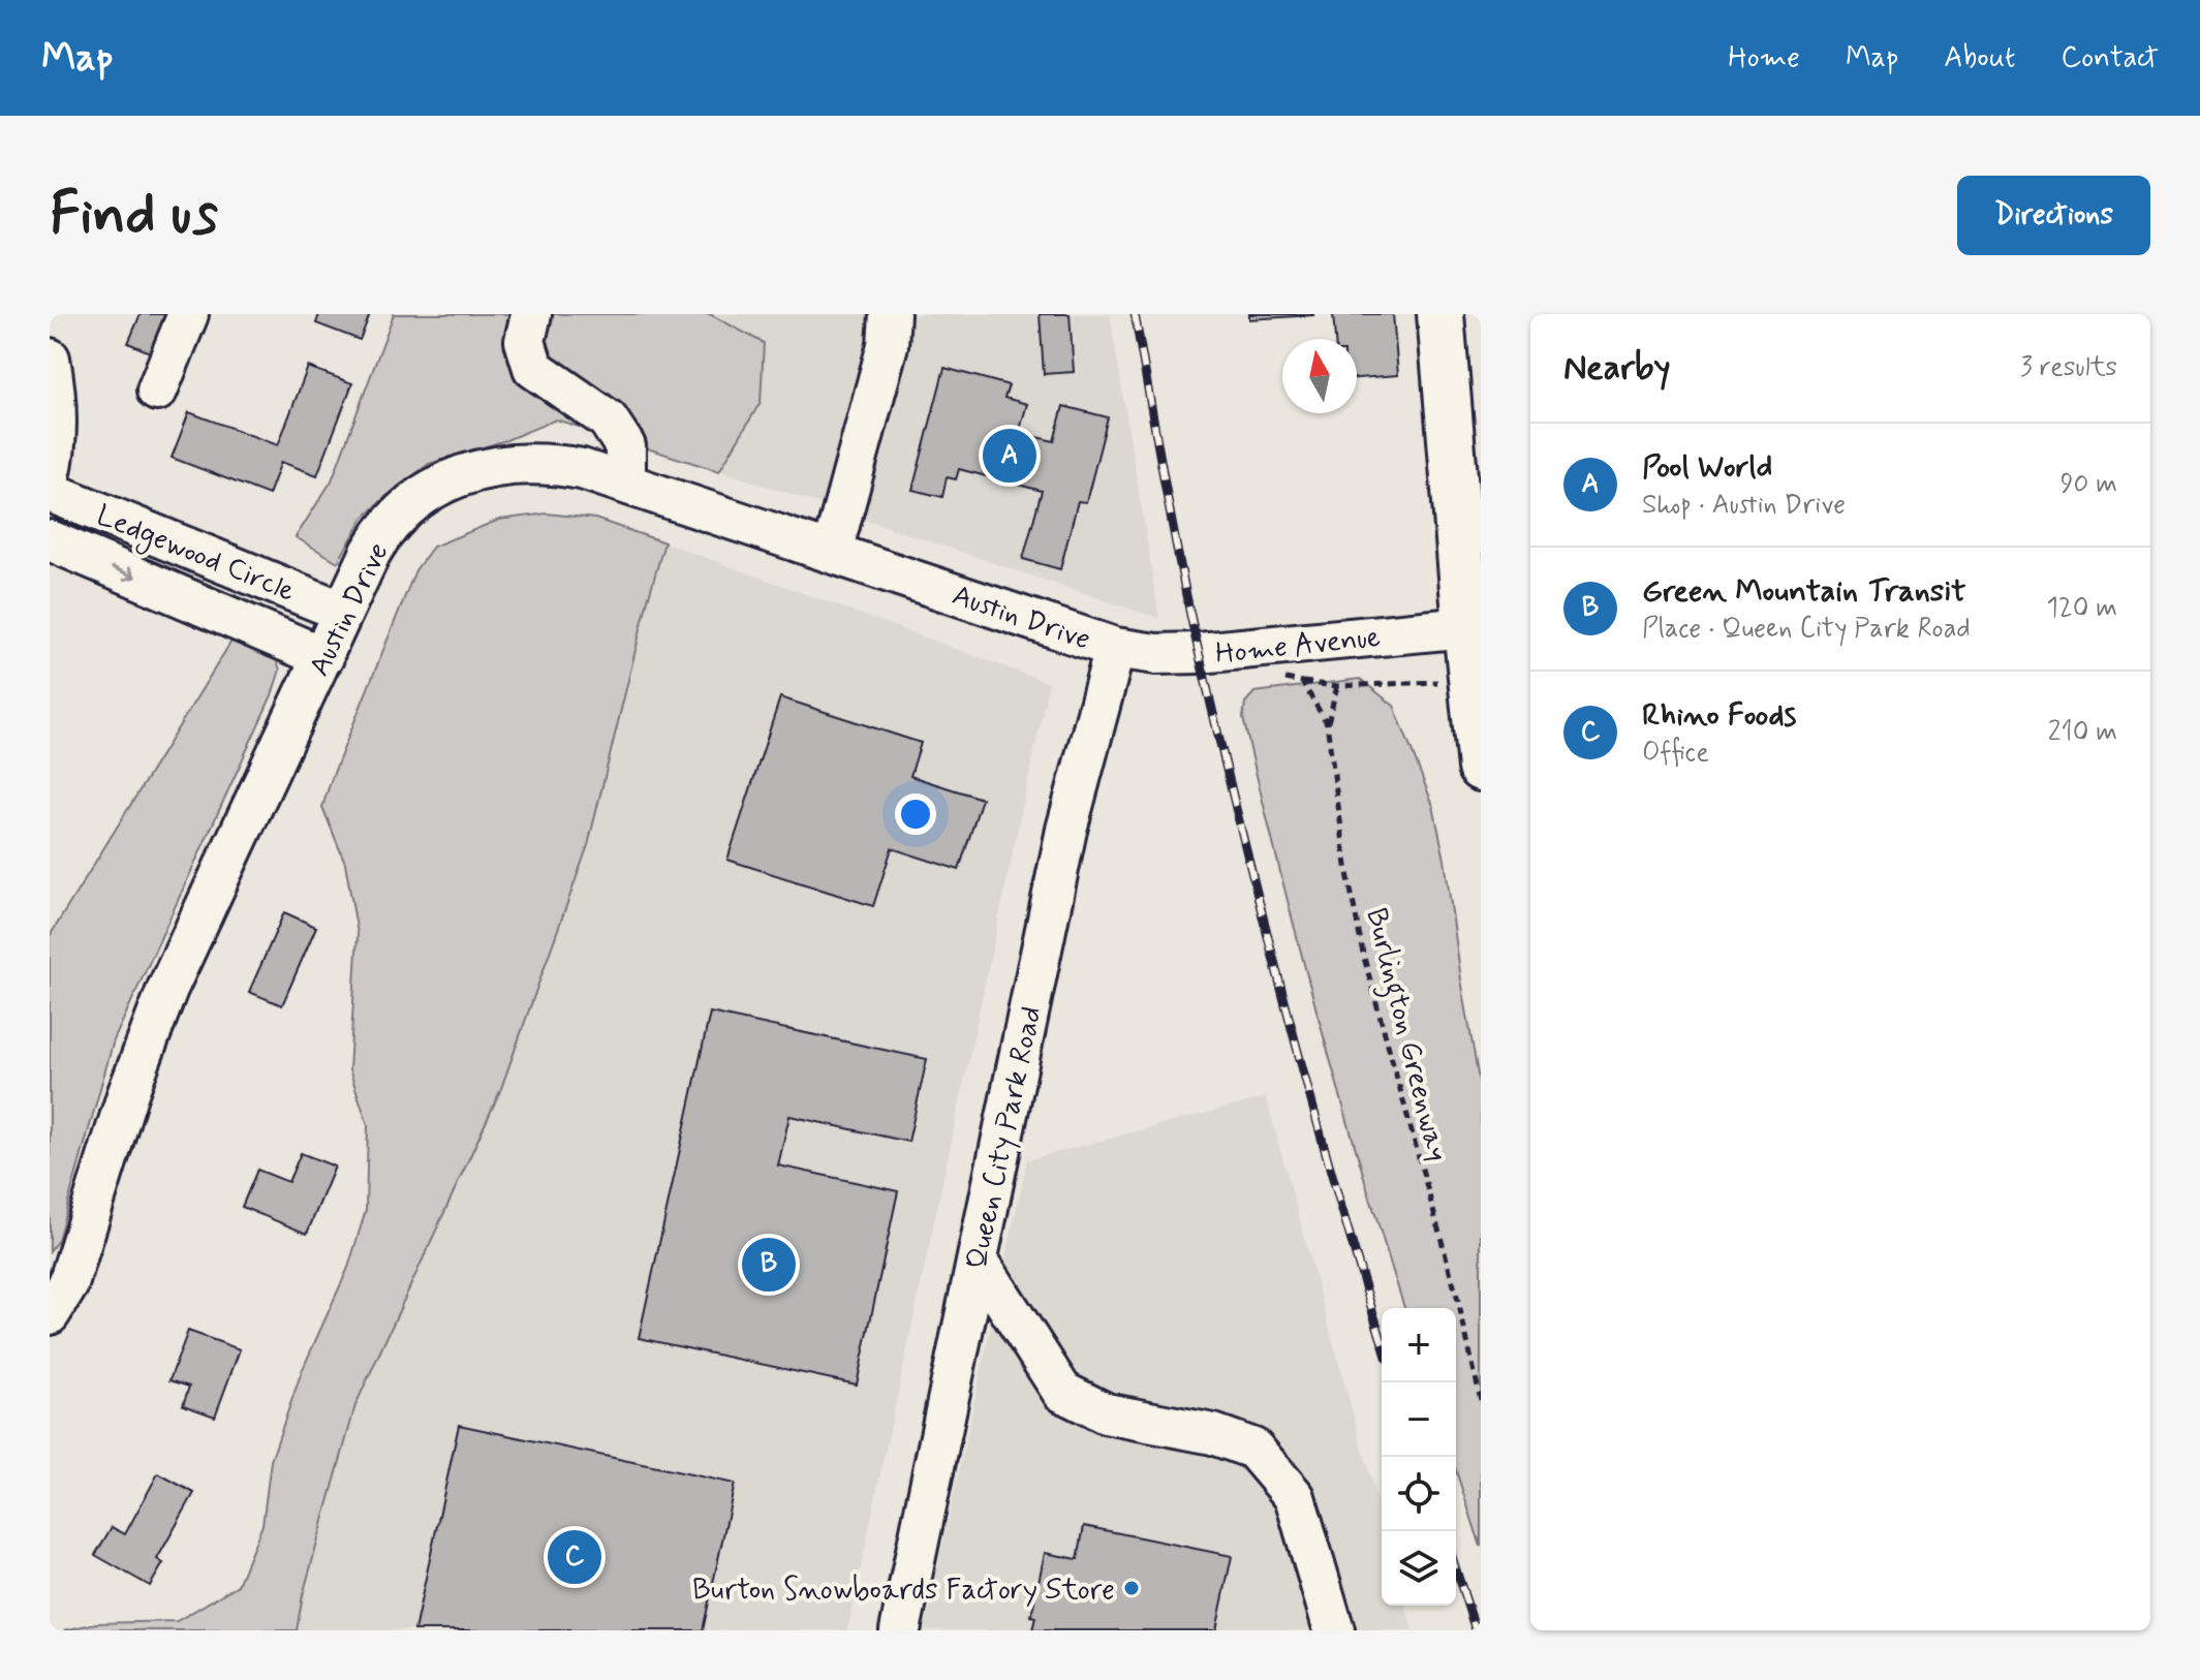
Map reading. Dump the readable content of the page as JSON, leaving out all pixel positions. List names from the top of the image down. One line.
{"streets":{"street":["Ledgewood Circle","Austin Drive","Home Avenue","Queen City Park Road"],"path":["Burlington Greenway"]},"crossings":[["Ledgewood Circle","Austin Drive"],["Austin Drive","Home Avenue"],["Austin Drive","Queen City Park Road"],["Home Avenue","Queen City Park Road"]],"places":["Burton Snowboards Factory Store"],"north":"top","page":{"header":"Map","nav":["Home","Map","About","Contact"],"buttons":"Directions","title":"Find us","heading":["Nearby","3 results"],"list":[{"mark":"A","name":"Pool World","note":"Shop · Austin Drive","value":"90 m"},{"mark":"B","name":"Green Mountain Transit","note":"Place · Queen City Park Road","value":"120 m"},{"mark":"C","name":"Rhino Foods","note":"Office","value":"210 m"}],"pins":["A","B","C"],"map_buttons":["+","−"]}}
